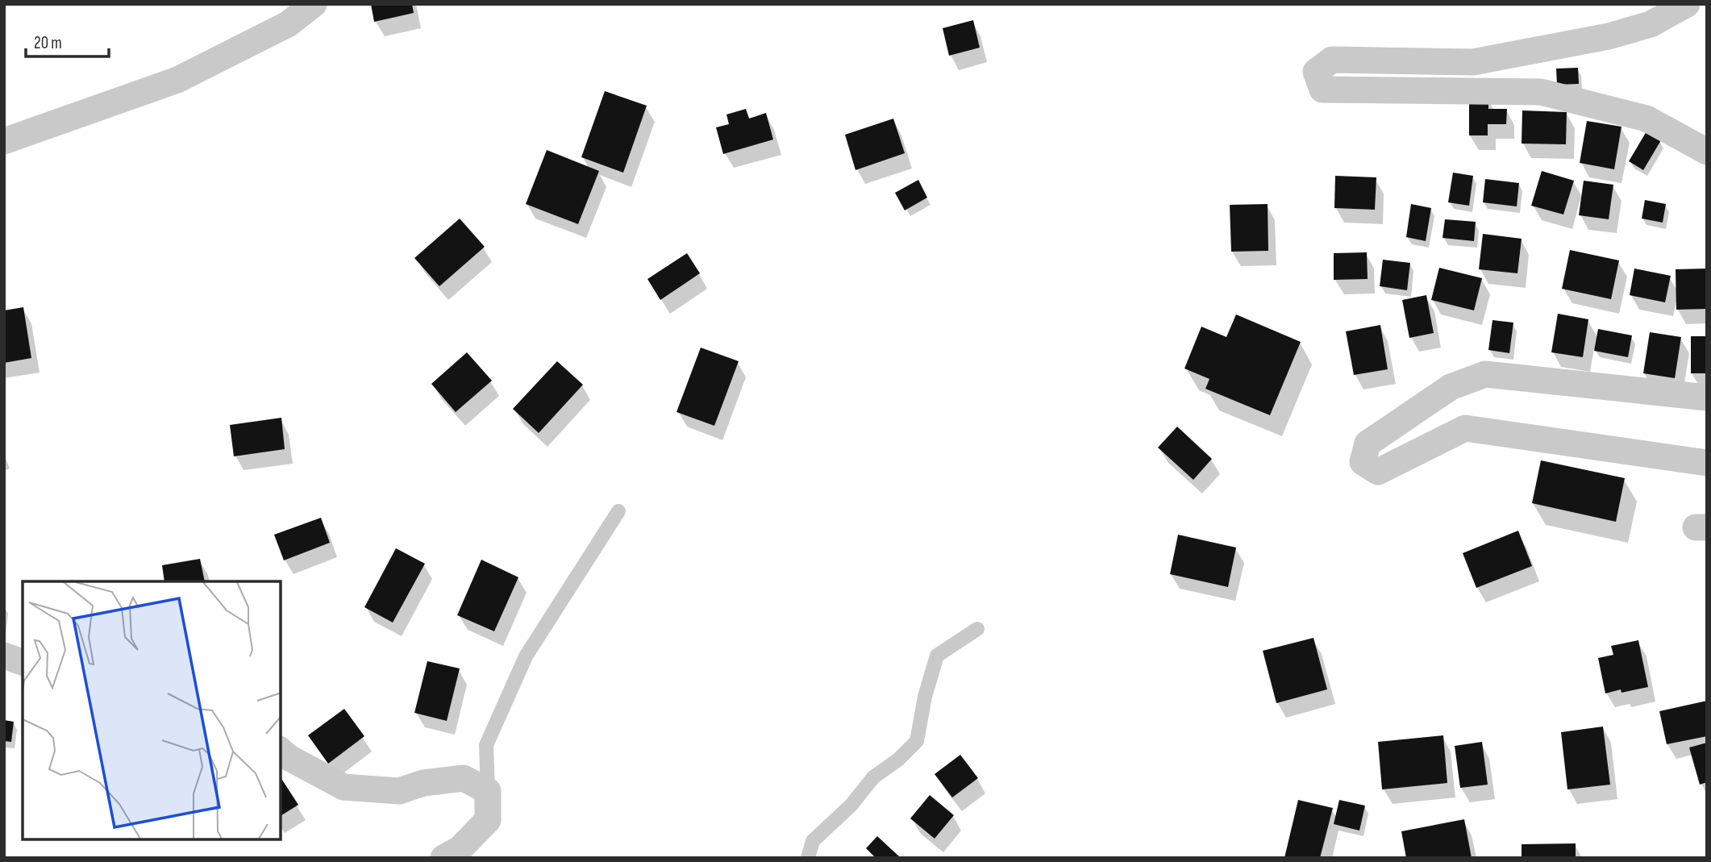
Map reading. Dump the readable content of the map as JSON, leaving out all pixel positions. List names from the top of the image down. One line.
{"scale_bar":"20 m"}
